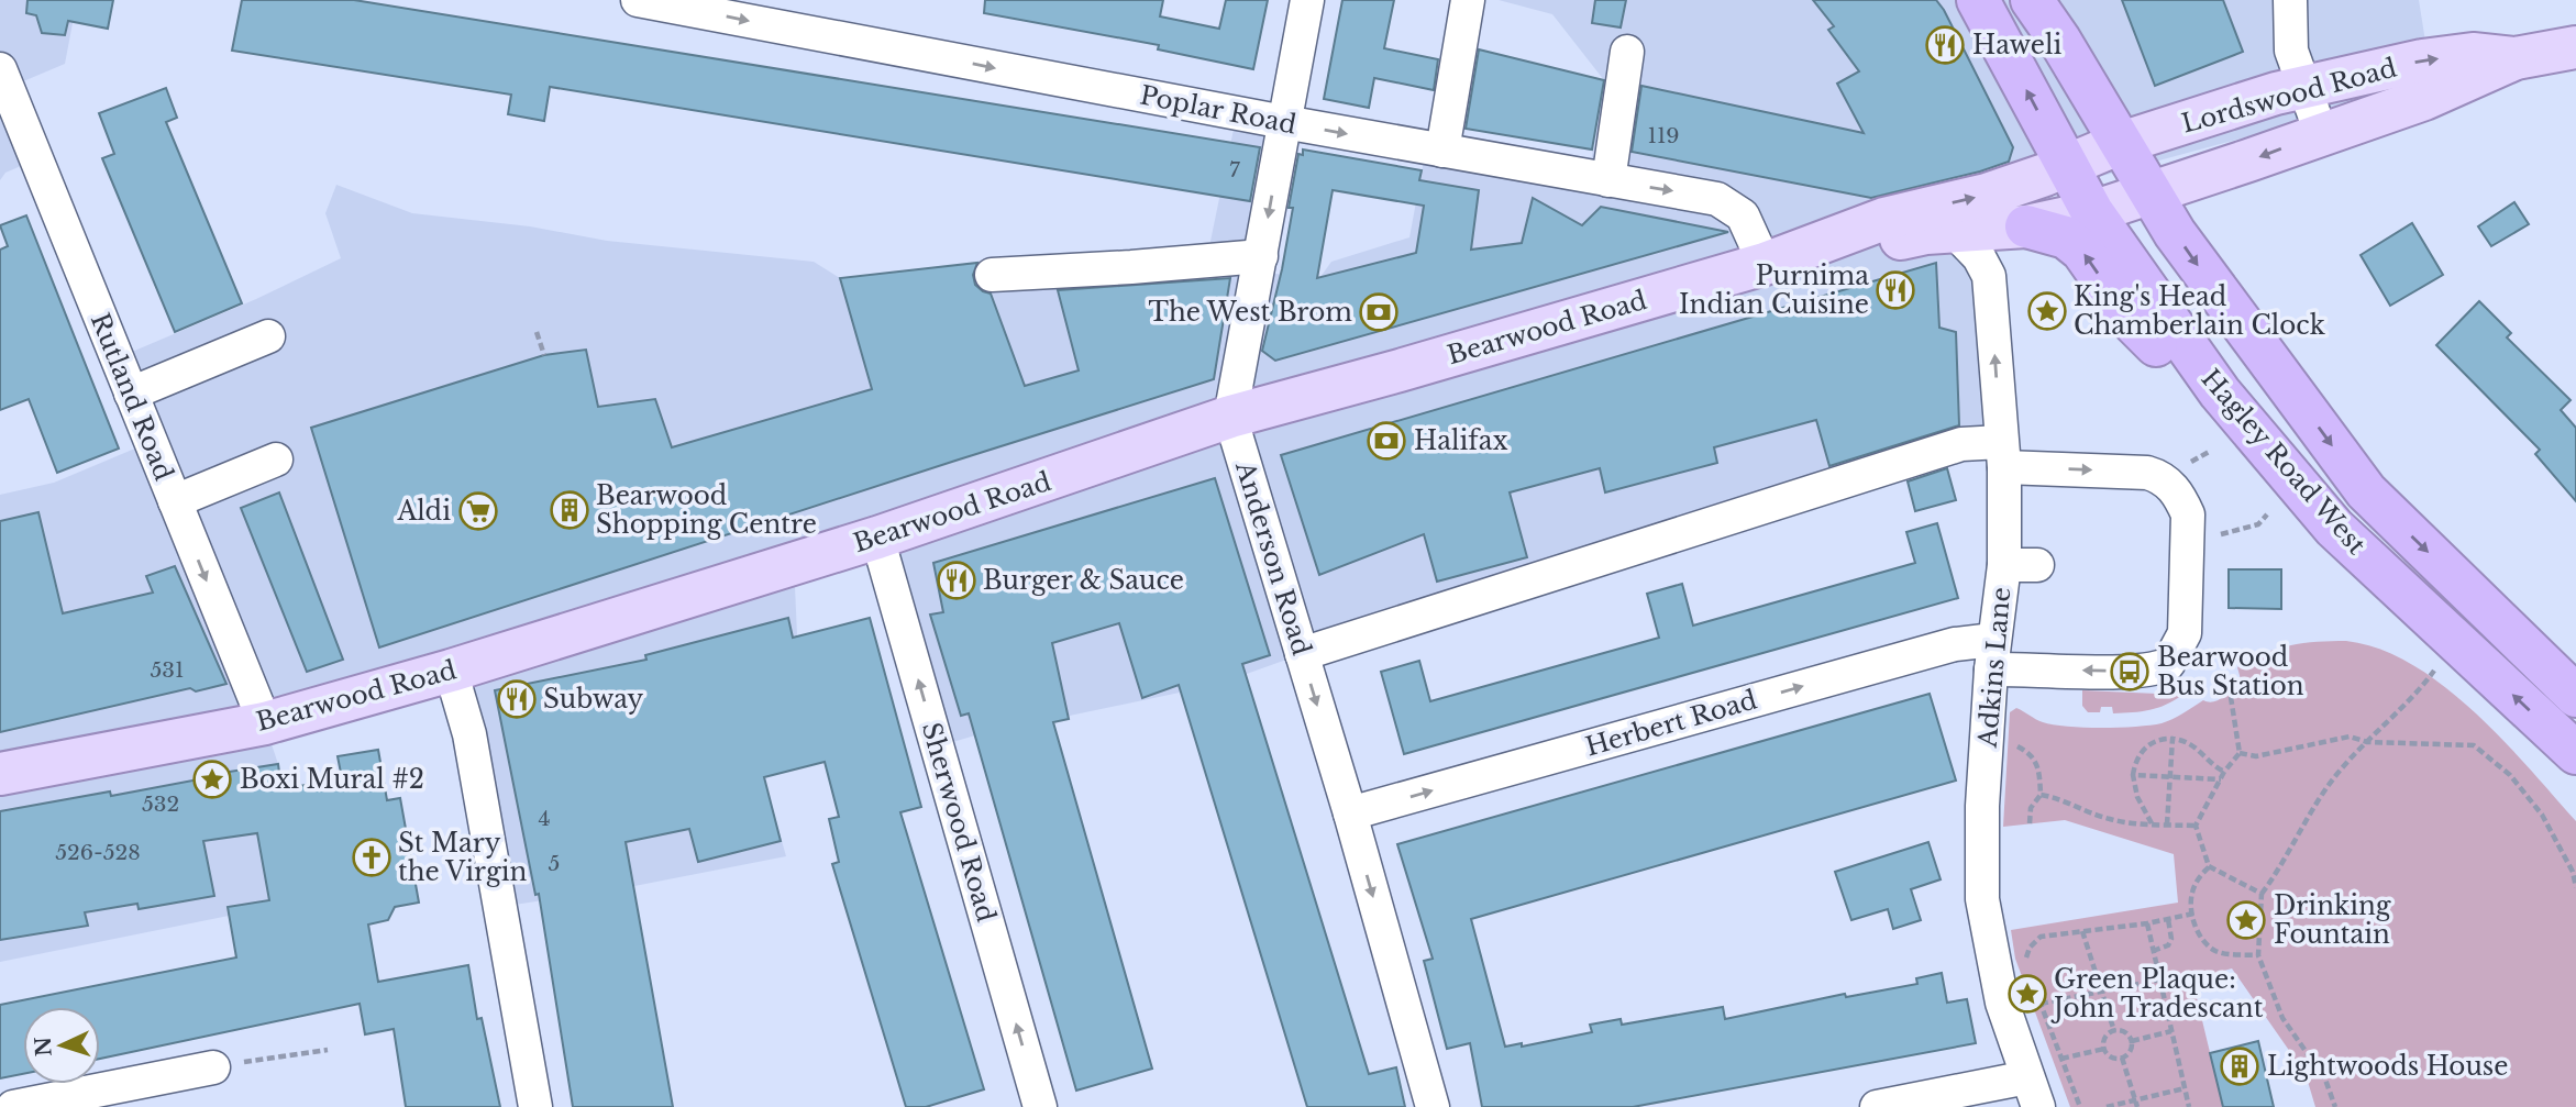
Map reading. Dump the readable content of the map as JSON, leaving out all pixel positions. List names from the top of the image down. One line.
{"streets":{"highway":["Hagley Road West"],"main road":["Lordswood Road","Bearwood Road"],"street":["Poplar Road","Rutland Road","Anderson Road","Adkins Lane","Herbert Road","Sherwood Road"]},"crossings":[["Lordswood Road","Bearwood Road"],["Lordswood Road","Hagley Road West"],["Poplar Road","Bearwood Road"],["Poplar Road","Anderson Road"],["Bearwood Road","Rutland Road"],["Bearwood Road","Hagley Road West"],["Bearwood Road","Anderson Road"],["Bearwood Road","Adkins Lane"],["Bearwood Road","Sherwood Road"],["Anderson Road","Herbert Road"],["Adkins Lane","Herbert Road"]],"one_way":["Poplar Road","Anderson Road","Sherwood Road"],"places":{"restaurant":["Haweli","Purnima Indian Cuisine","Burger & Sauce","Subway"],"place":["King's Head Chamberlain Clock","Boxi Mural #2","Drinking Fountain","Green Plaque: John Tradescant"],"bank":["The West Brom","Halifax"],"building":["Bearwood Shopping Centre","Lightwoods House"],"supermarket":["Aldi"],"bus stop":["Bearwood Bus Station"],"church":["St Mary the Virgin"]},"house_numbers":["119","7","531","532","4","526-528","5"],"north":"left"}
